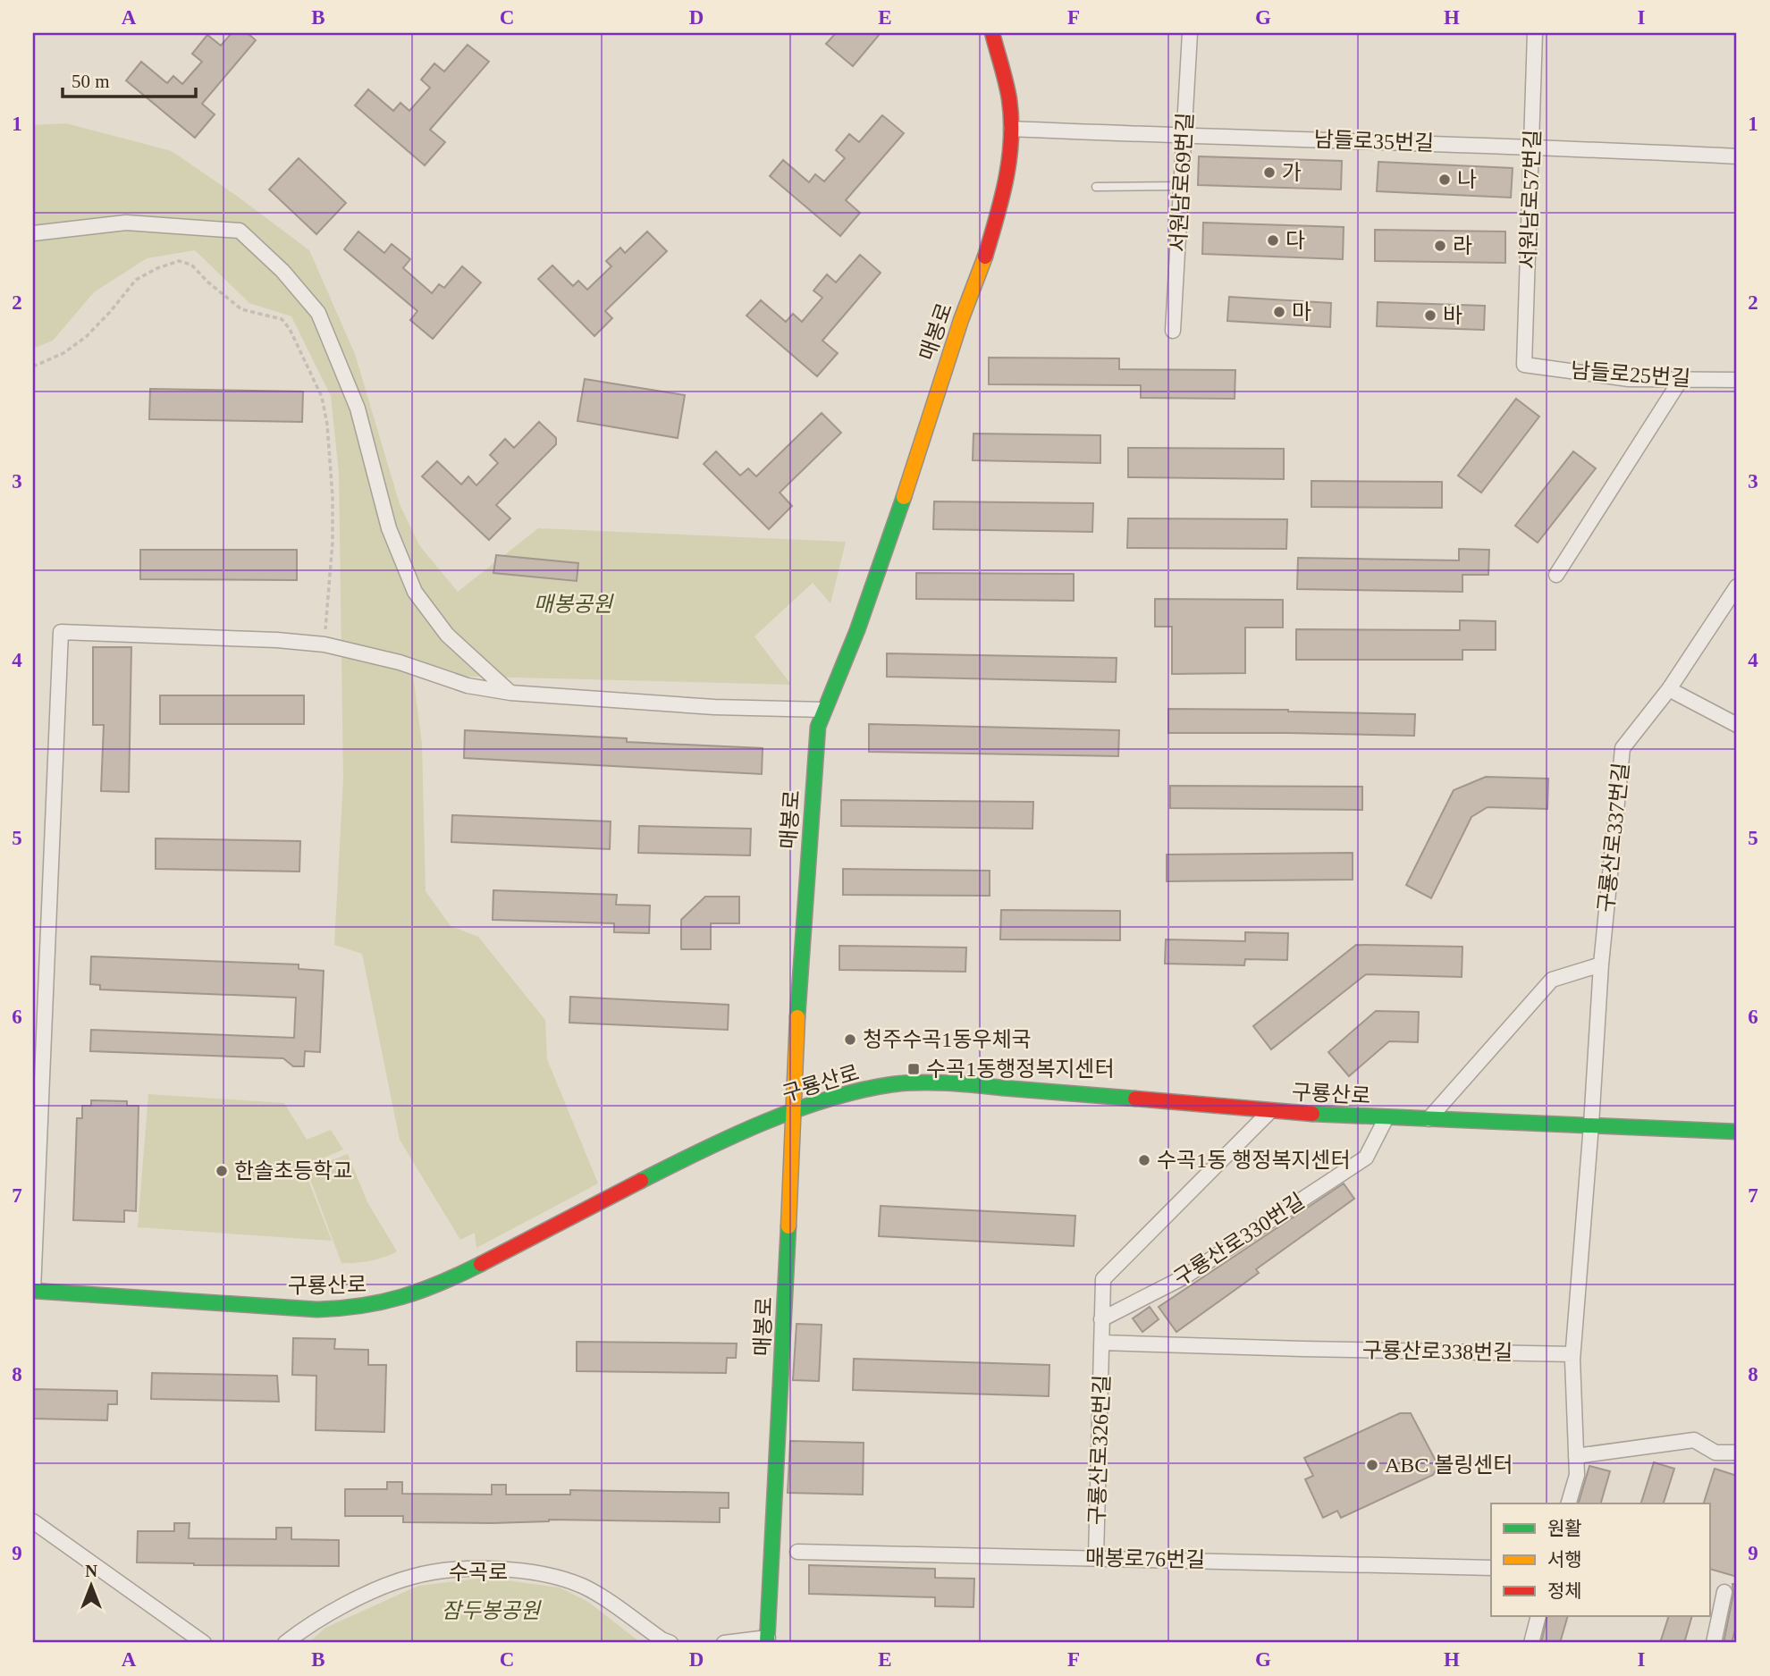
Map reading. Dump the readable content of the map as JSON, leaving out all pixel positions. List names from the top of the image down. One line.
{"streets":{"street":["남들로35번길","서원남로69번길","서원남로57번길","매봉로","남들로25번길","구룡산로337번길","구룡산로","구룡산로330번길","구룡산로338번길","구룡산로326번길","매봉로76번길","수곡로"]},"crossings":[["남들로35번길","서원남로69번길"],["남들로35번길","서원남로57번길"],["남들로35번길","매봉로"],["서원남로57번길","남들로25번길"],["매봉로","구룡산로"],["구룡산로337번길","구룡산로"],["구룡산로","구룡산로330번길"],["구룡산로","구룡산로326번길"],["구룡산로330번길","구룡산로326번길"],["구룡산로338번길","구룡산로326번길"],["구룡산로326번길","매봉로76번길"]],"parks":["매봉공원","잠두봉공원"],"places":{"other":["가","나","다","라","마","바","청주수곡1동우체국","수곡1동 행정복지센터","한솔초등학교","ABC 볼링센터"],"transit":["수곡1동행정복지센터"]},"legend":["원활","서행","정체"],"scale_bar":"50 m","north":"top","grid":{"columns":["A","B","C","D","E","F","G","H","I"],"rows":["1","2","3","4","5","6","7","8","9"]}}
